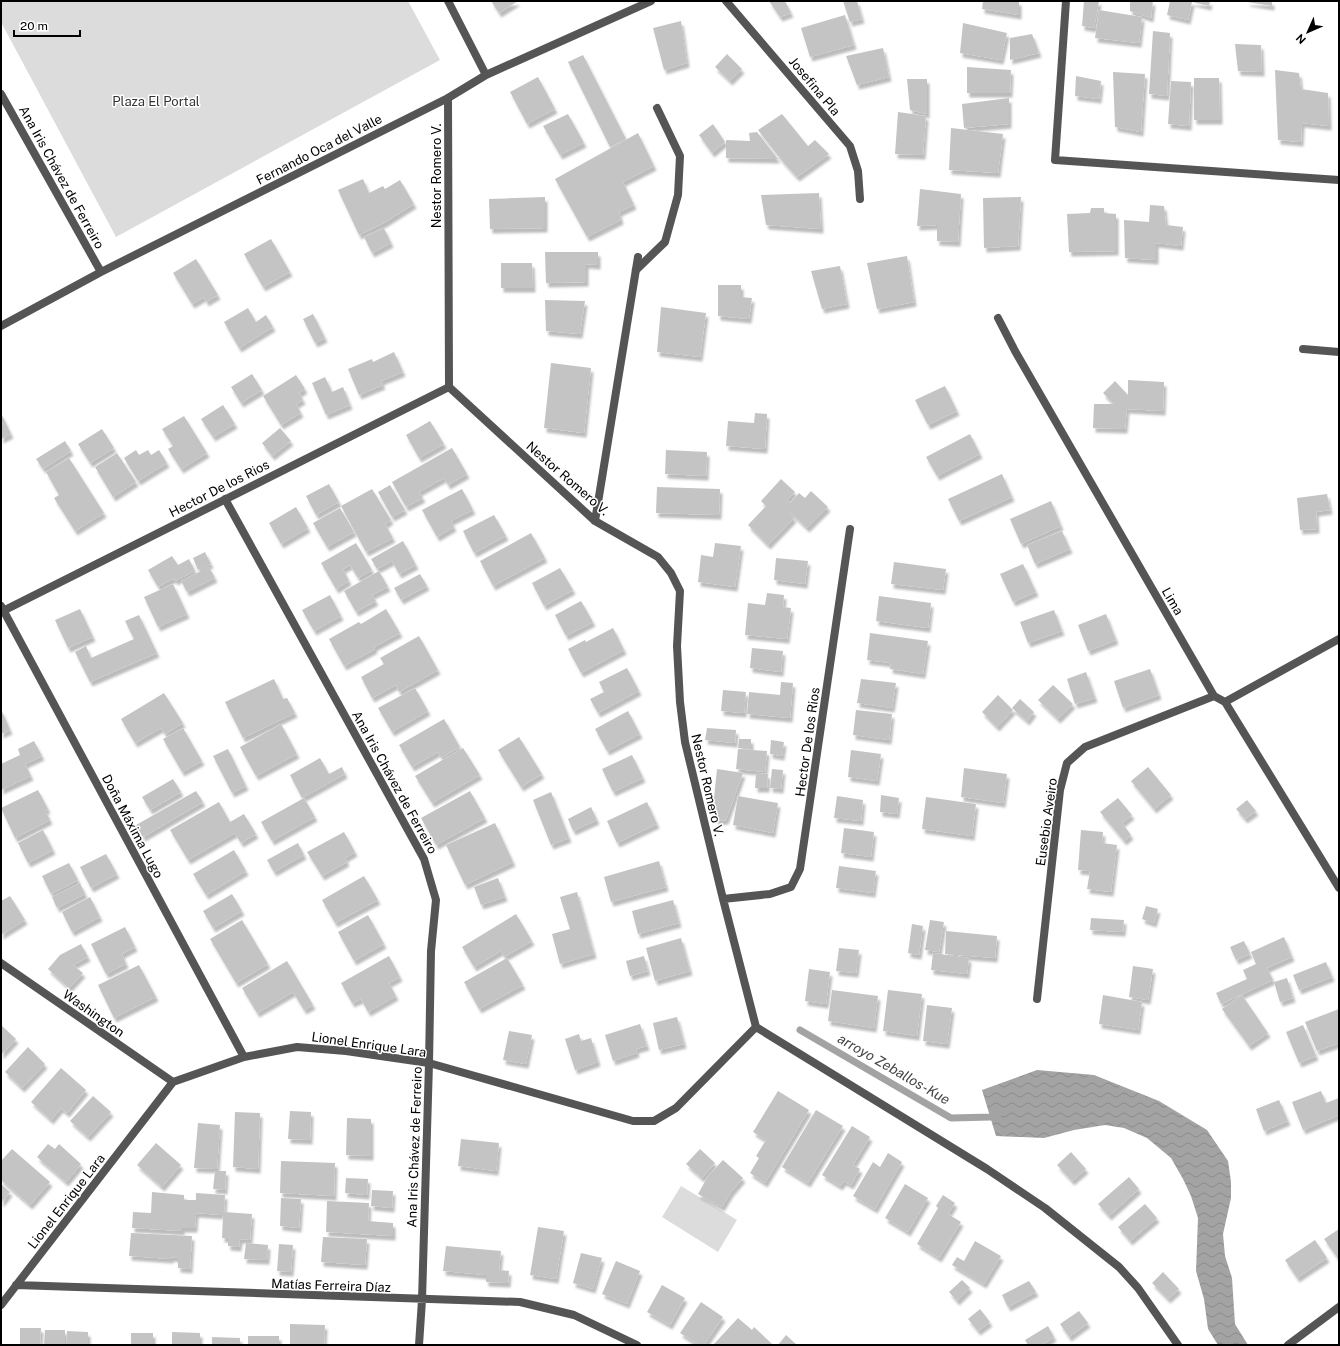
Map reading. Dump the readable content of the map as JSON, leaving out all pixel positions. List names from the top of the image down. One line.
{"streets":{"street":["Josefina Pla","Fernando Oca del Valle","Nestor Romero V.","Ana Iris Chávez de Ferreiro","Hector De los Rios","Lima","Eusebio Aveiro","Doña Máxima Lugo","Washington","Lionel Enrique Lara","Matías Ferreira Díaz"]},"crossings":[["Fernando Oca del Valle","Nestor Romero V."],["Fernando Oca del Valle","Ana Iris Chávez de Ferreiro"],["Nestor Romero V.","Hector De los Rios"],["Nestor Romero V.","Lionel Enrique Lara"],["Ana Iris Chávez de Ferreiro","Hector De los Rios"],["Ana Iris Chávez de Ferreiro","Lionel Enrique Lara"],["Ana Iris Chávez de Ferreiro","Matías Ferreira Díaz"],["Hector De los Rios","Doña Máxima Lugo"],["Lima","Eusebio Aveiro"],["Doña Máxima Lugo","Lionel Enrique Lara"],["Washington","Lionel Enrique Lara"],["Lionel Enrique Lara","Matías Ferreira Díaz"]],"water":["arroyo Zeballos-Kue"],"parks":["Plaza El Portal"],"scale_bar":"20 m","north":"bottom left"}
